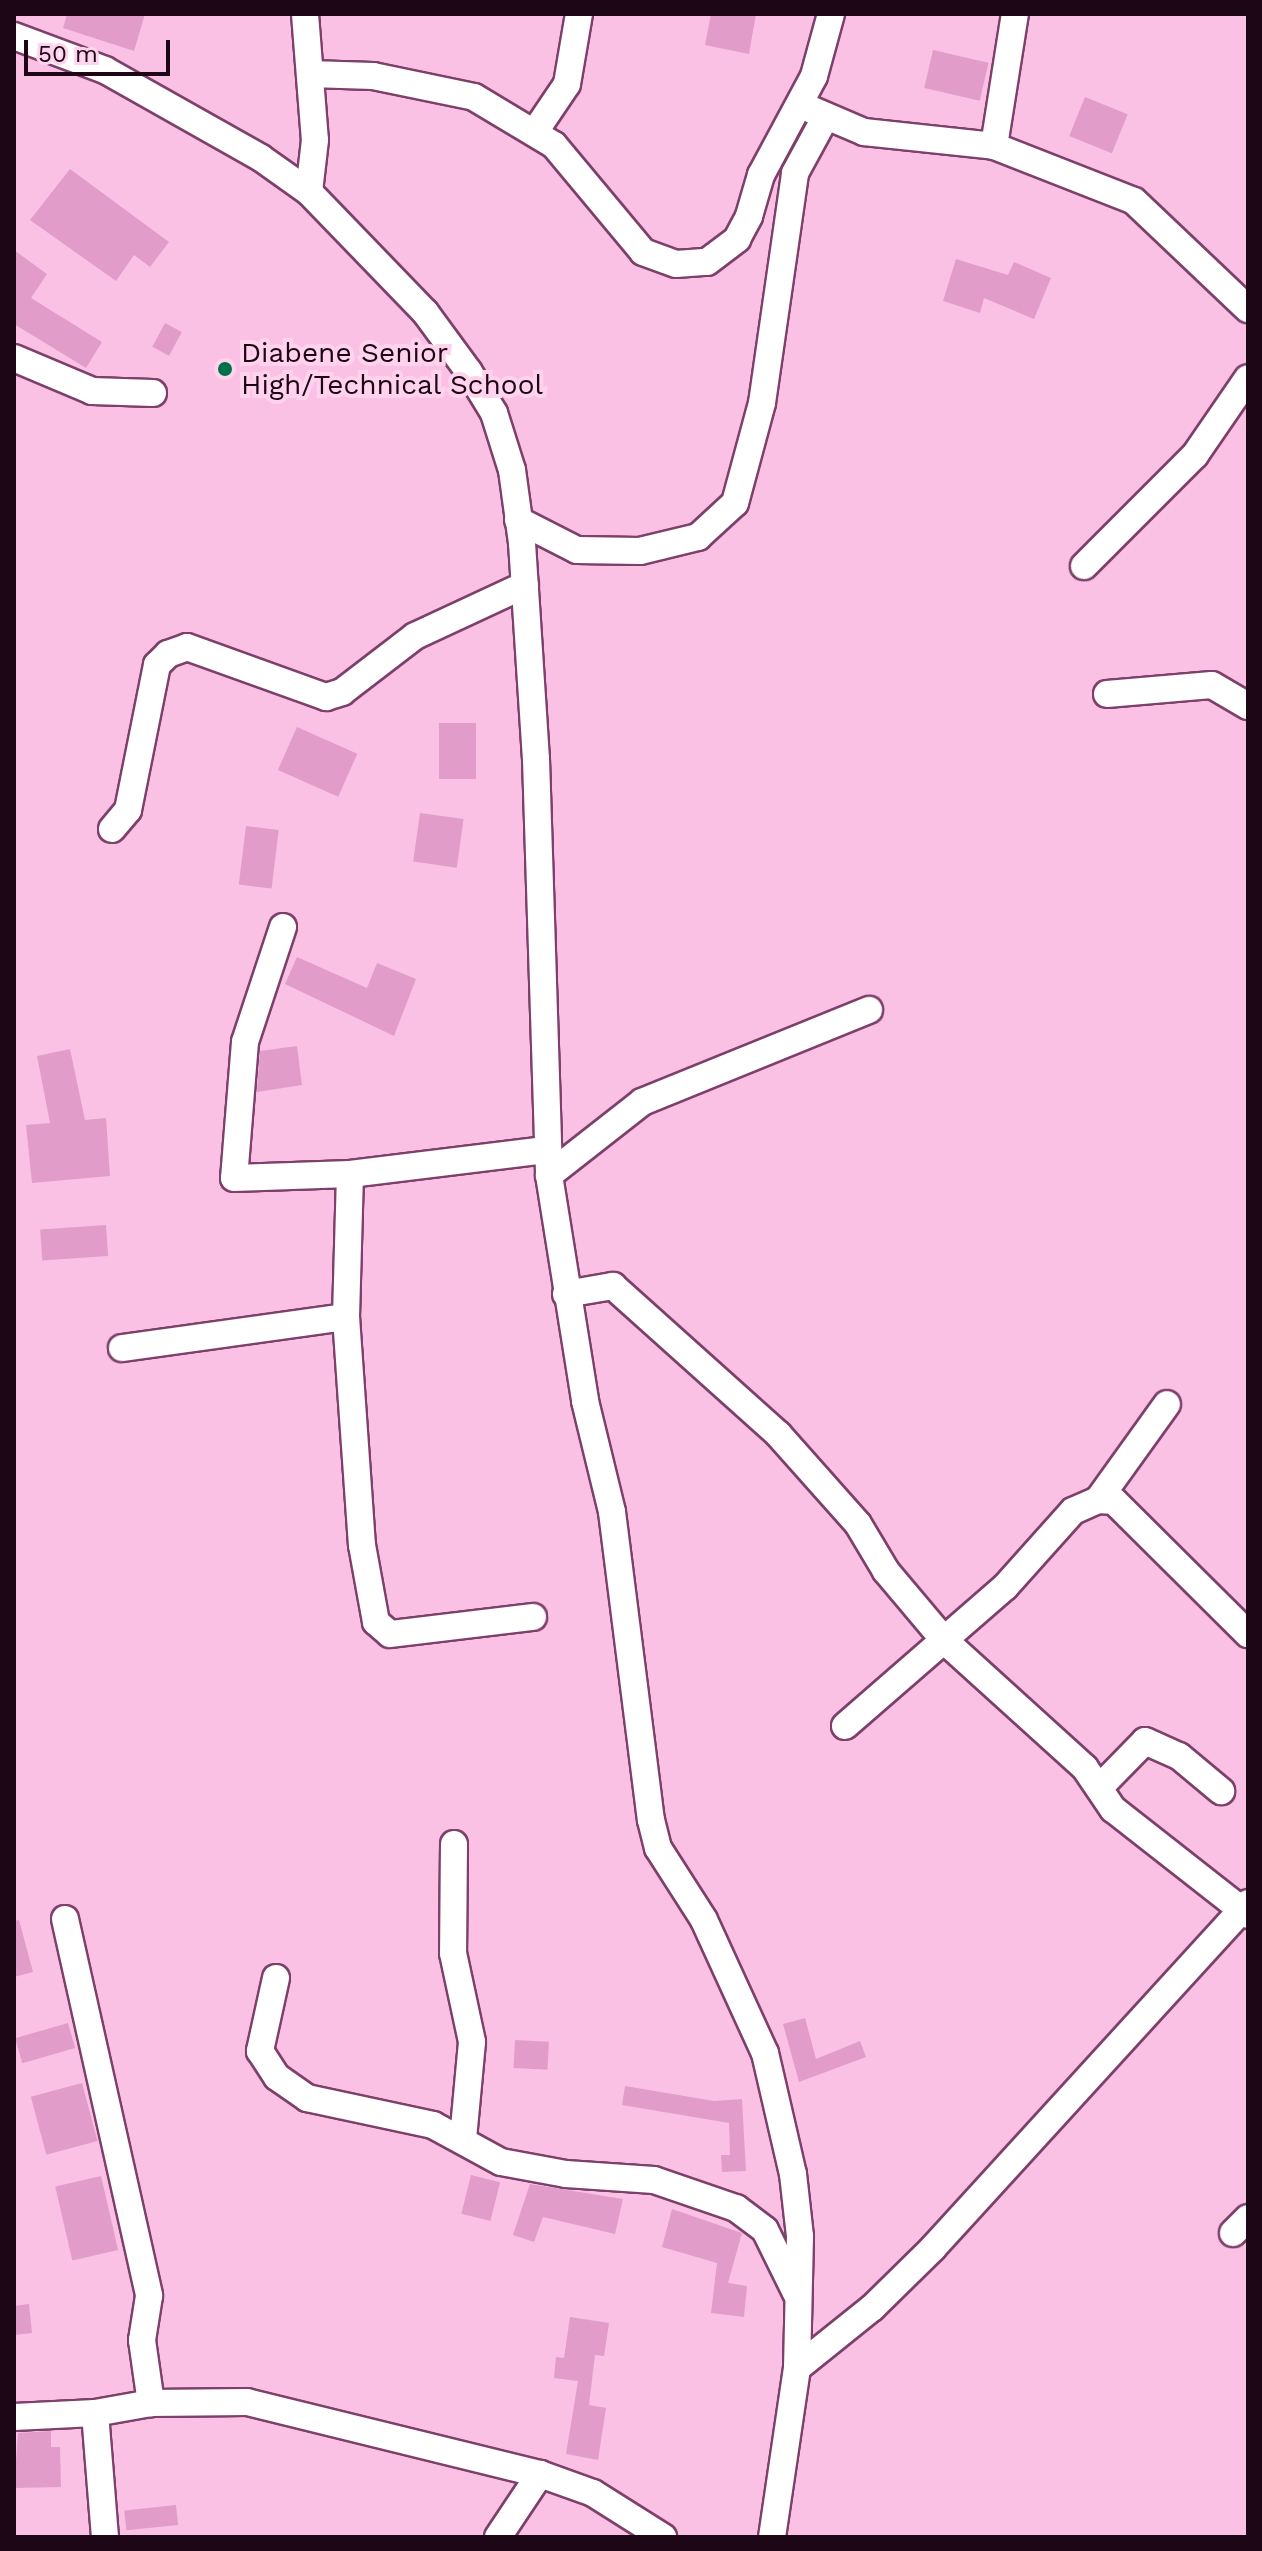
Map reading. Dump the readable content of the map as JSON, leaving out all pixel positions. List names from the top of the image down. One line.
{"places":["Diabene Senior High/Technical School"],"scale_bar":"50 m"}
